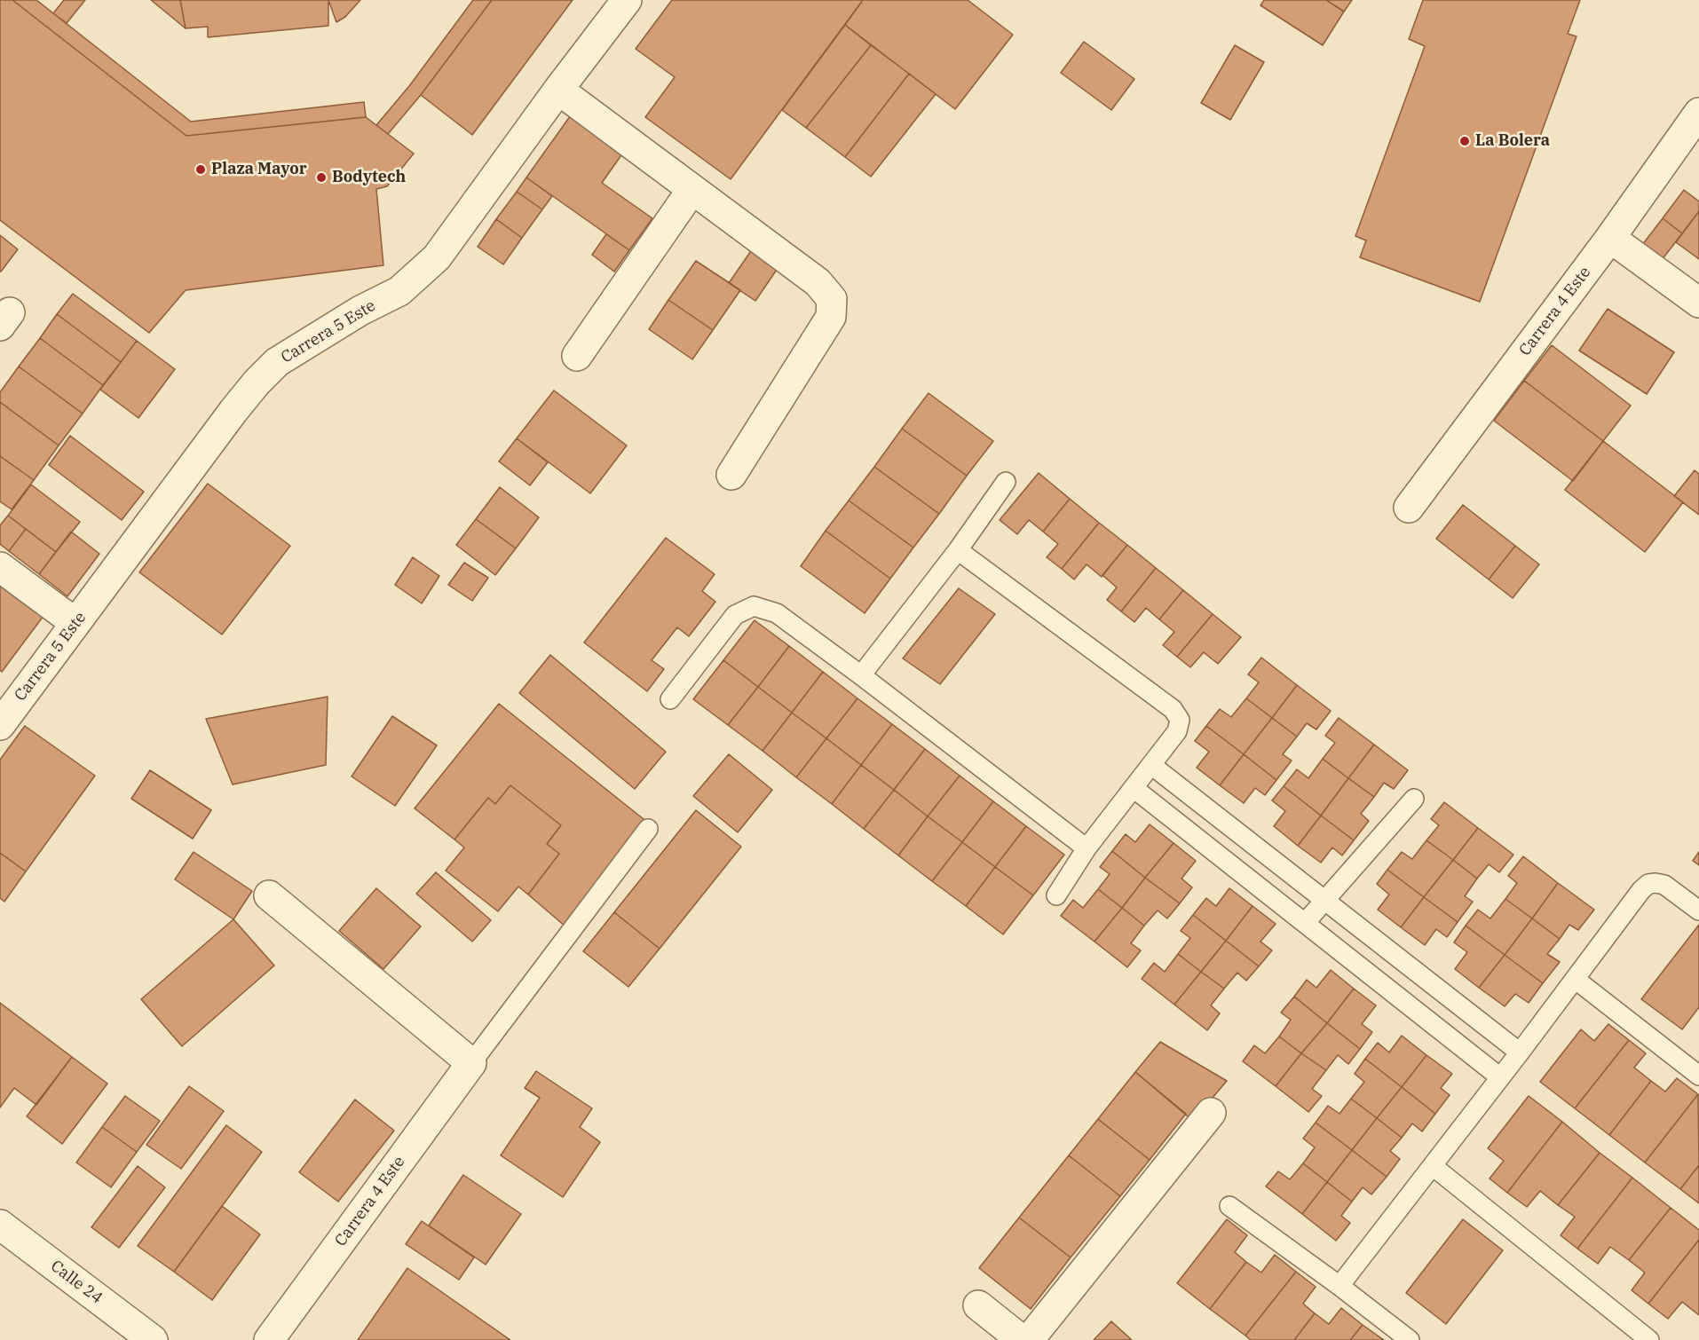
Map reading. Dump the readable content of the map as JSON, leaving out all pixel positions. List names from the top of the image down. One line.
{"streets":{"street":["Carrera 4 Este","Carrera 5 Este","Calle 24"]},"places":["La Bolera","Plaza Mayor","Bodytech"]}
